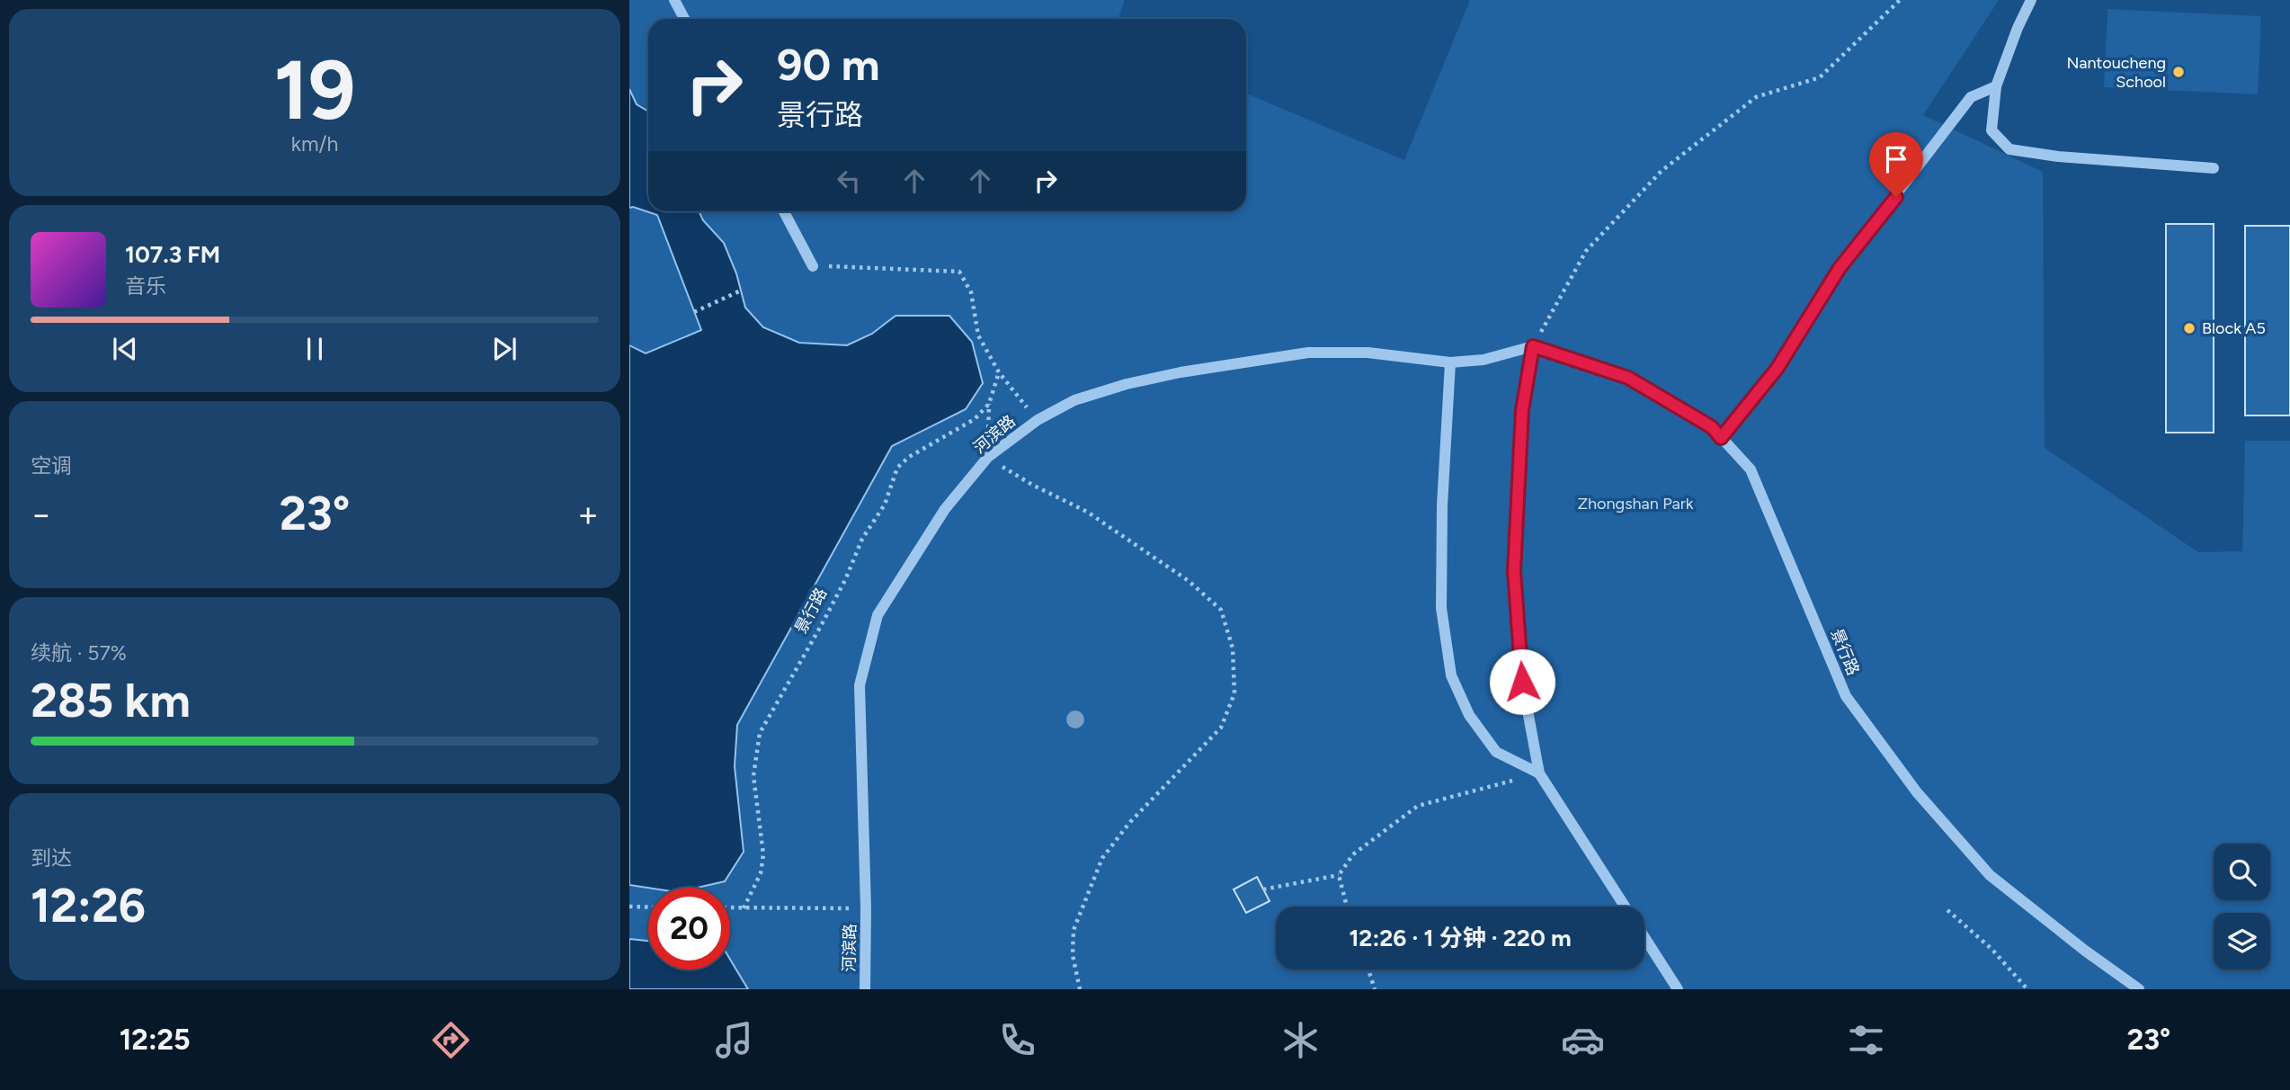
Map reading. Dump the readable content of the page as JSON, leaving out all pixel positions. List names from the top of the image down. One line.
{"streets":{"lane":["河滨路","景行路"]},"crossings":[["河滨路","景行路"]],"parks":["Zhongshan Park"],"places":["Nantoucheng School","Block A5"],"page":{"tile":[["19","km/h"],"空调",["续航 · 57%","285 km"],["到达","12:26"]],"turn":["90 m","景行路"],"song":["107.3 FM","音乐"],"heat":["−","23°","+"],"limit":"20","trip":"12:26 · 1 分钟 · 220 m","tabs":["12:25","23°"]}}
